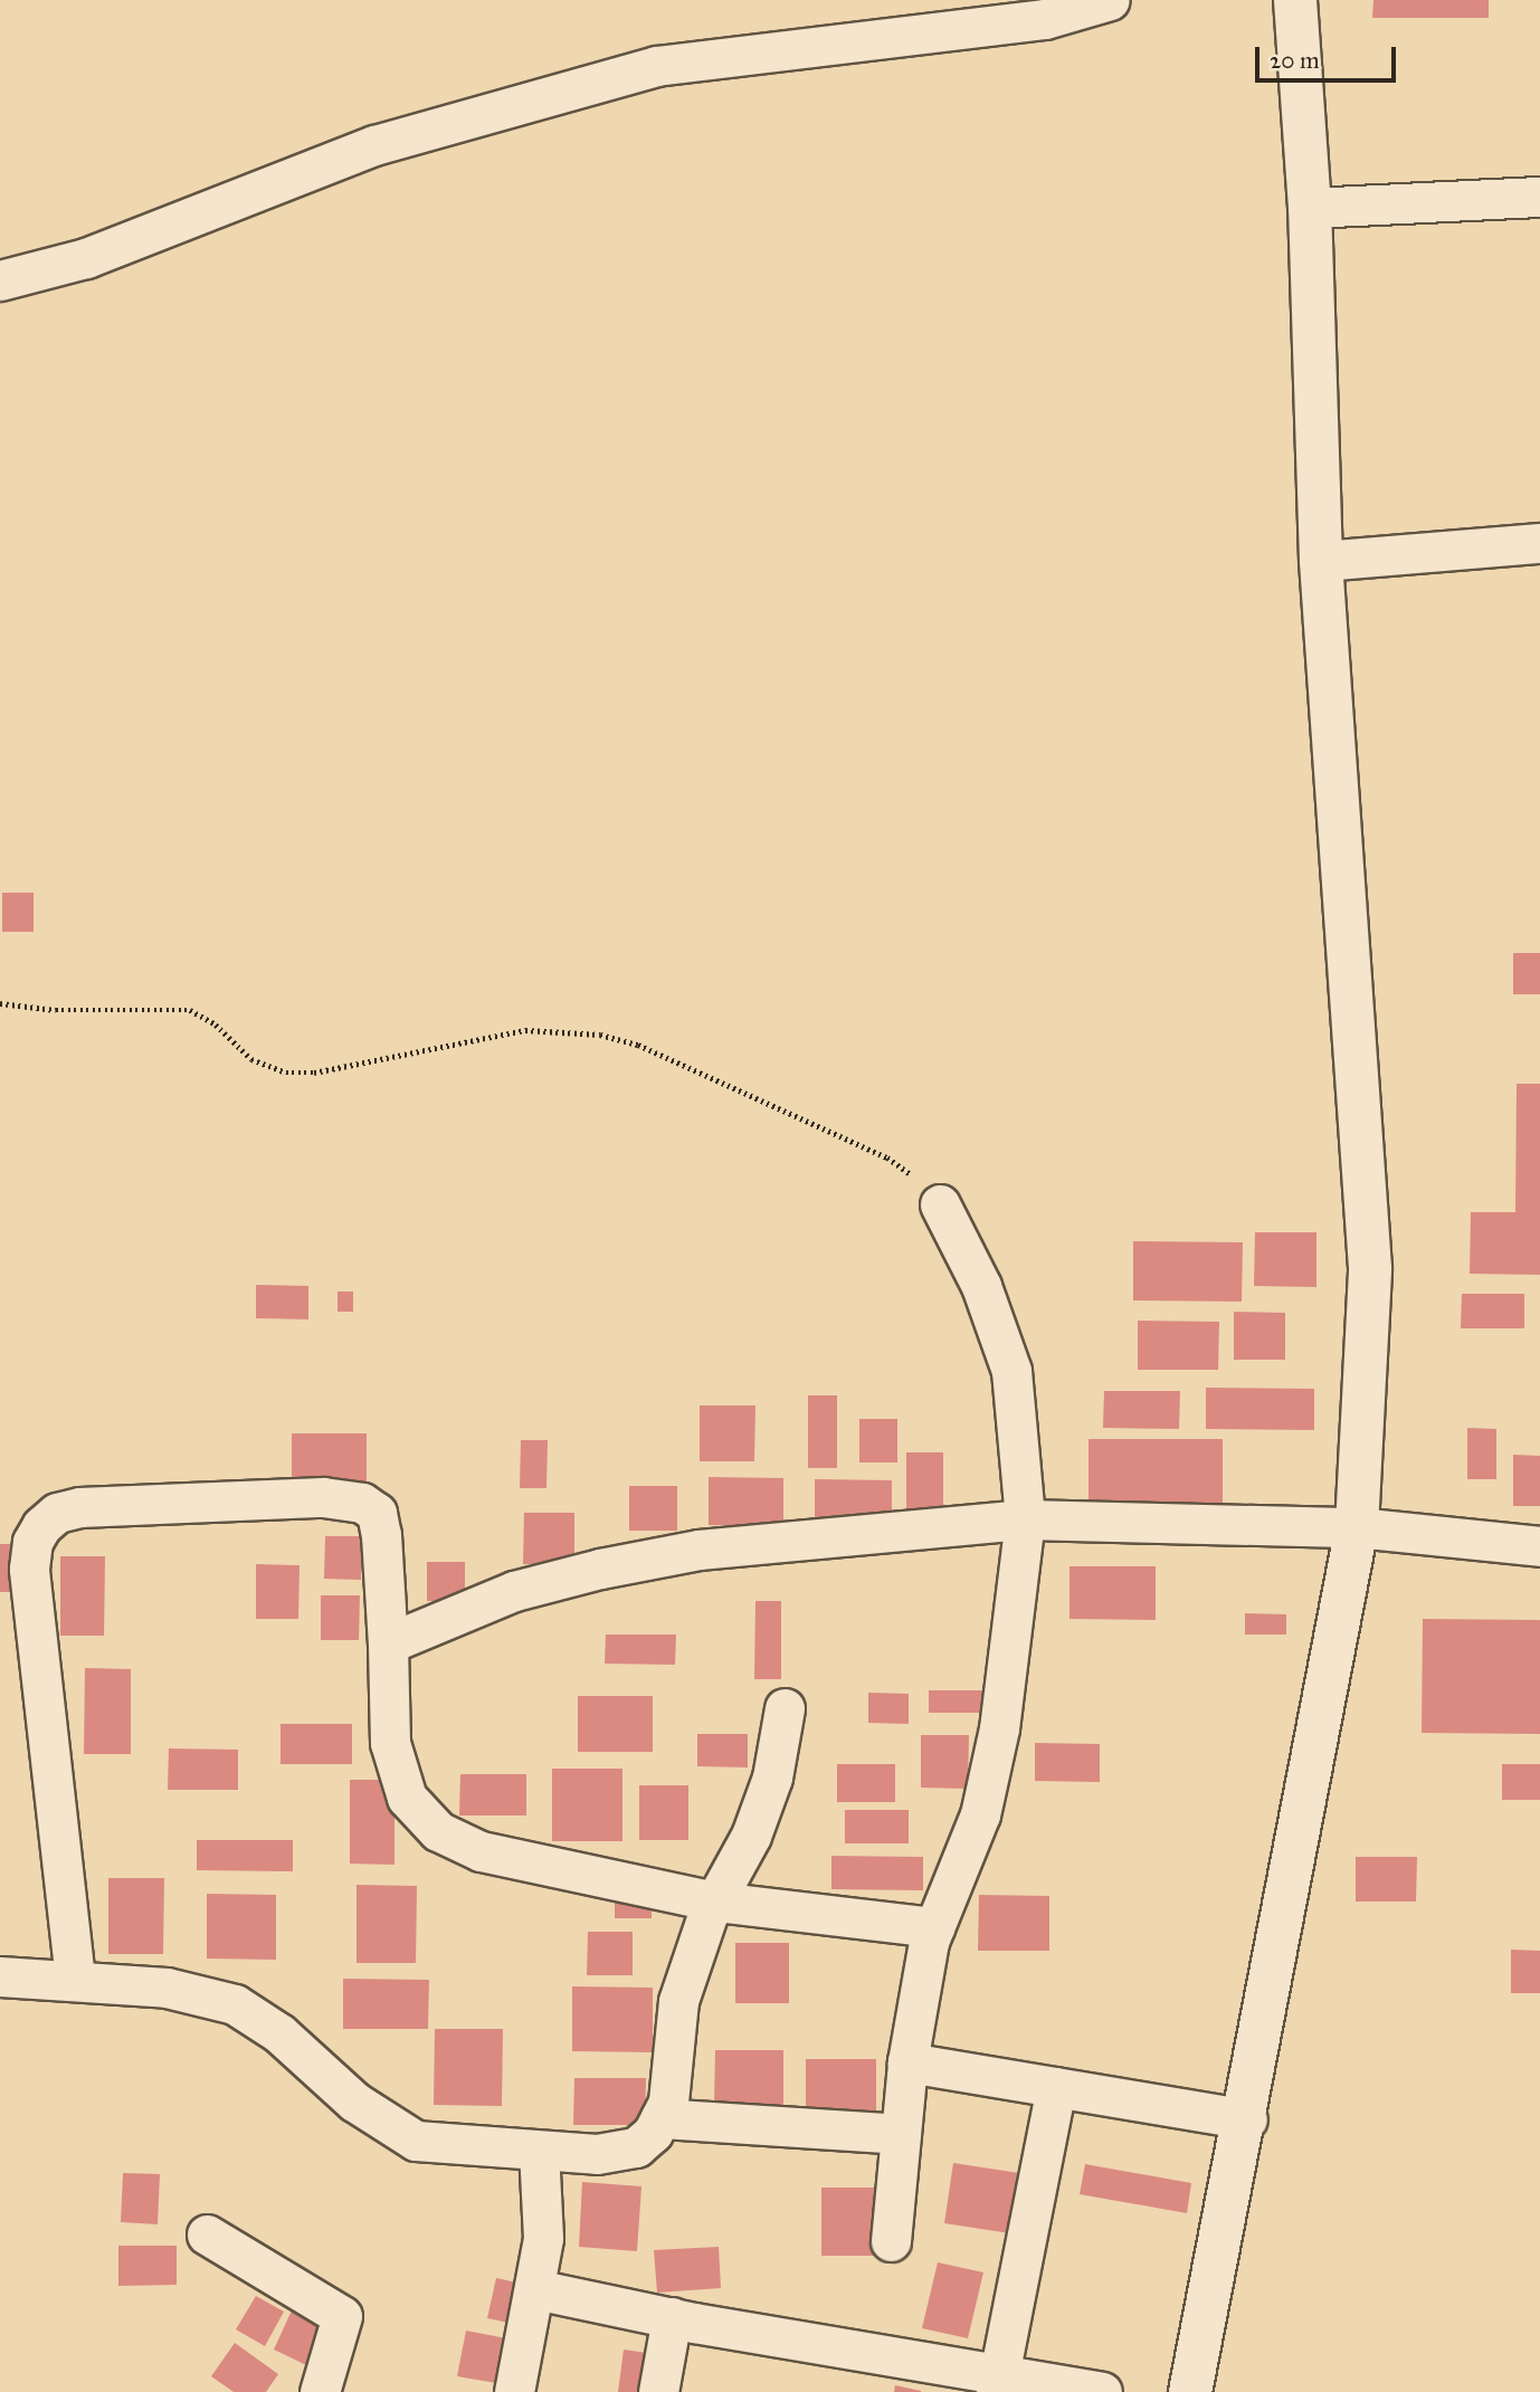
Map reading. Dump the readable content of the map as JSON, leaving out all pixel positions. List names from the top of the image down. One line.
{"scale_bar":"20 m"}
